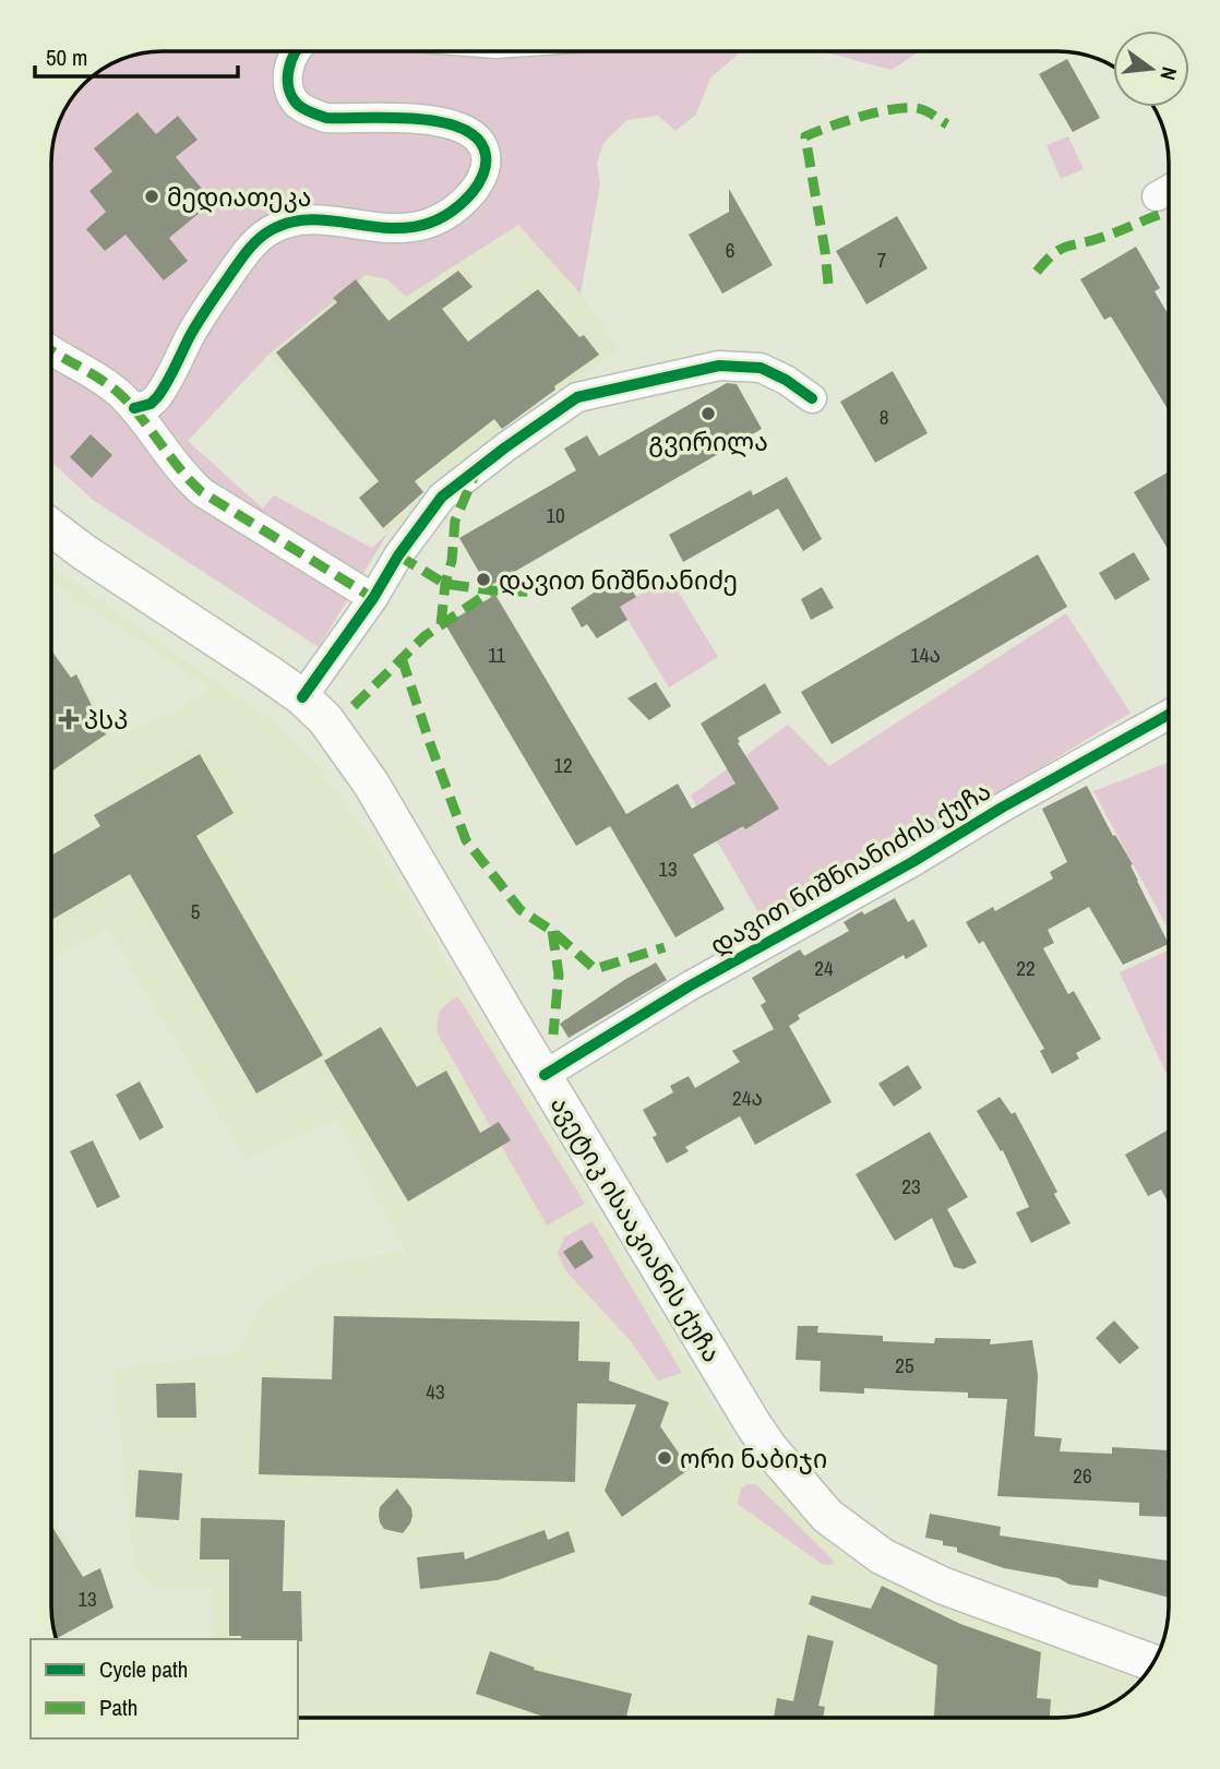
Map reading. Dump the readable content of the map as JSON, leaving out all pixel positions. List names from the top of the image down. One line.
{"streets":{"main road":["ავეტიკ ისააკიანის ქუჩა"],"street":["დავით ნიშნიანიძის ქუჩა"]},"crossings":[["დავით ნიშნიანიძის ქუჩა","ავეტიკ ისააკიანის ქუჩა"]],"places":{"other":["მედიათეკა","გვირილა","დავით ნიშნიანიძე","ორი ნაბიჯი"],"health":["პსპ"]},"house_numbers":["6","7","8","10","11","14ა","12","13","5","24","22","24ა","23","25","43","26","13"],"legend":["Cycle path","Path"],"scale_bar":"50 m","north":"right"}
